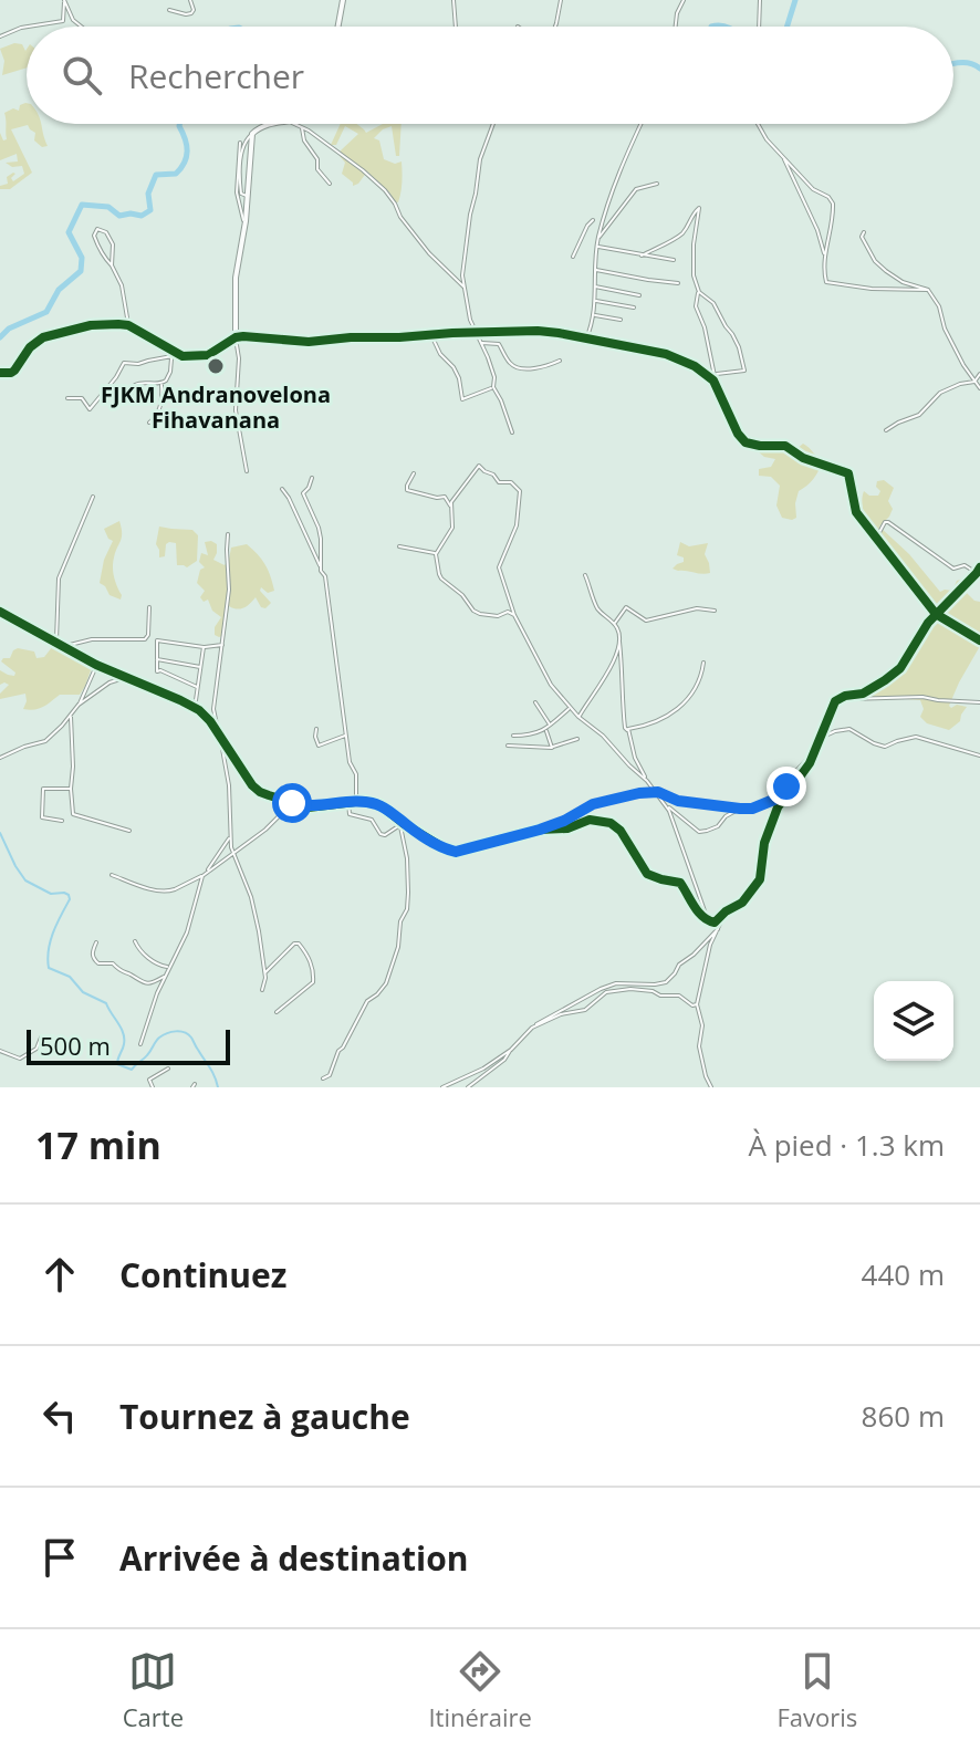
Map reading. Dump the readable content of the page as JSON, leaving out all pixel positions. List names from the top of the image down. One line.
{"places":["FJKM Andranovelona Fihavanana"],"scale_bar":"500 m","page":{"search":"Rechercher","scale":"500 m","heading":["17 min","À pied · 1.3 km"],"list":[["Continuez","440 m"],["Tournez à gauche","860 m"],"Arrivée à destination"],"nav":["Carte","Itinéraire","Favoris"]}}
